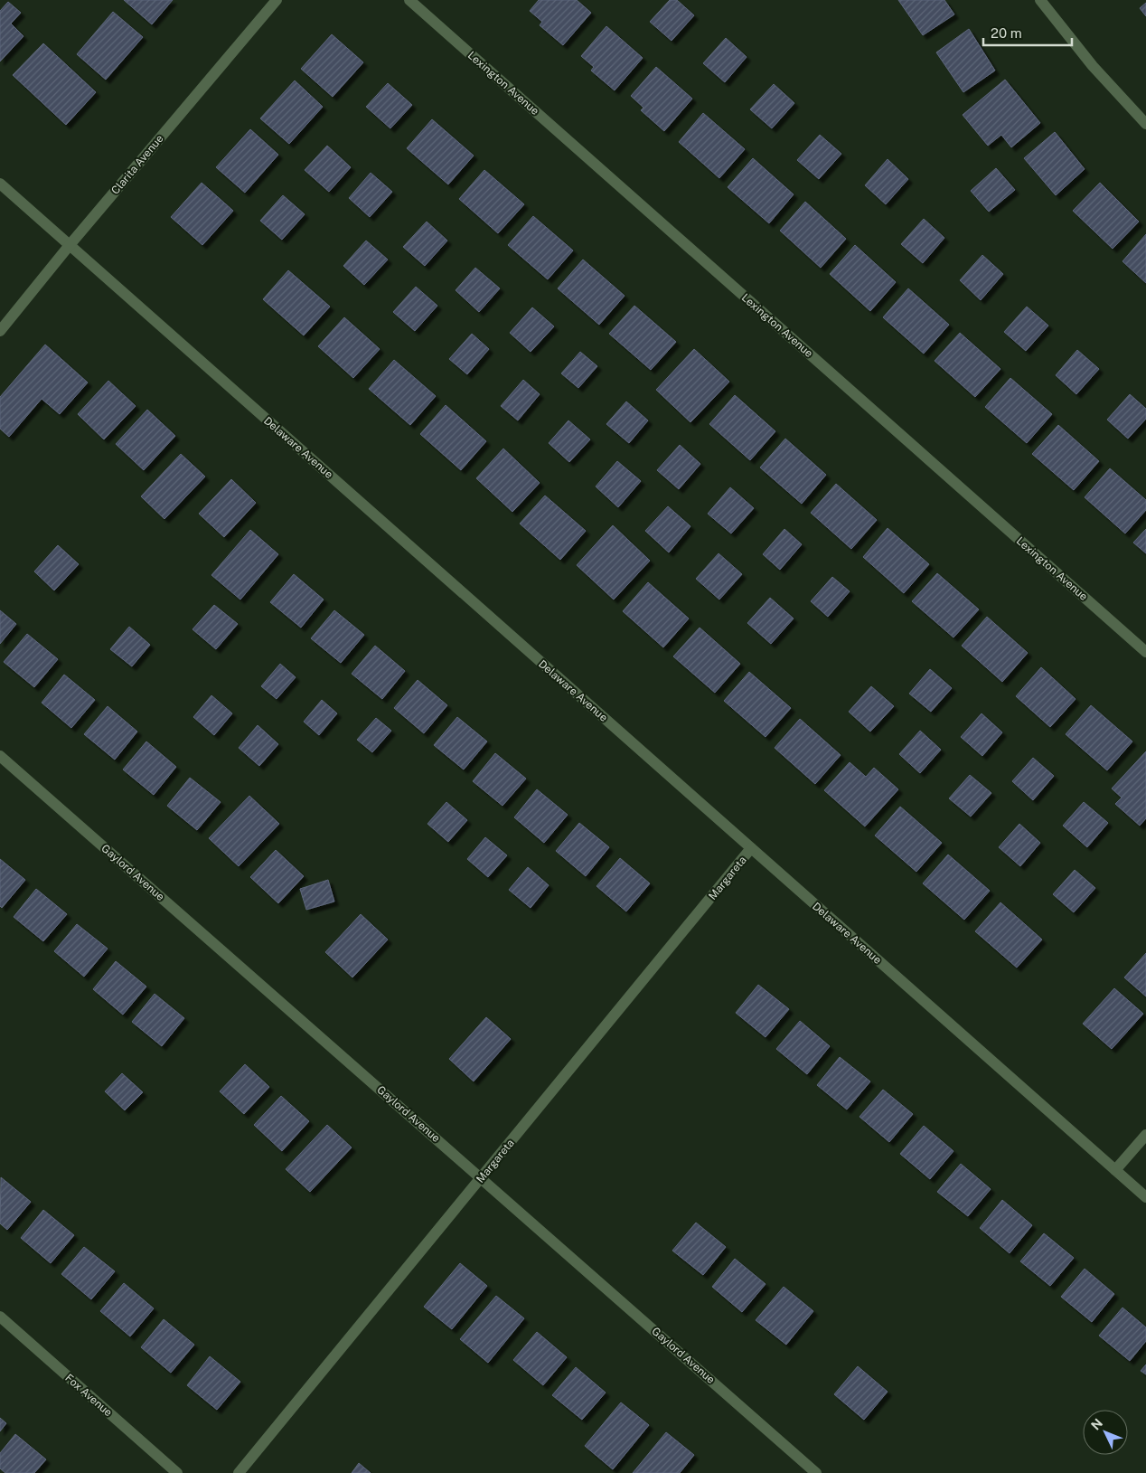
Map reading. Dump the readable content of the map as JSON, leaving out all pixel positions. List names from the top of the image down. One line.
{"streets":{"street":["Lexington Avenue","Clarita Avenue","Delaware Avenue","Gaylord Avenue","Margareta","Fox Avenue"]},"crossings":[["Clarita Avenue","Delaware Avenue"],["Delaware Avenue","Margareta"],["Gaylord Avenue","Margareta"]],"scale_bar":"20 m","north":"top left"}
